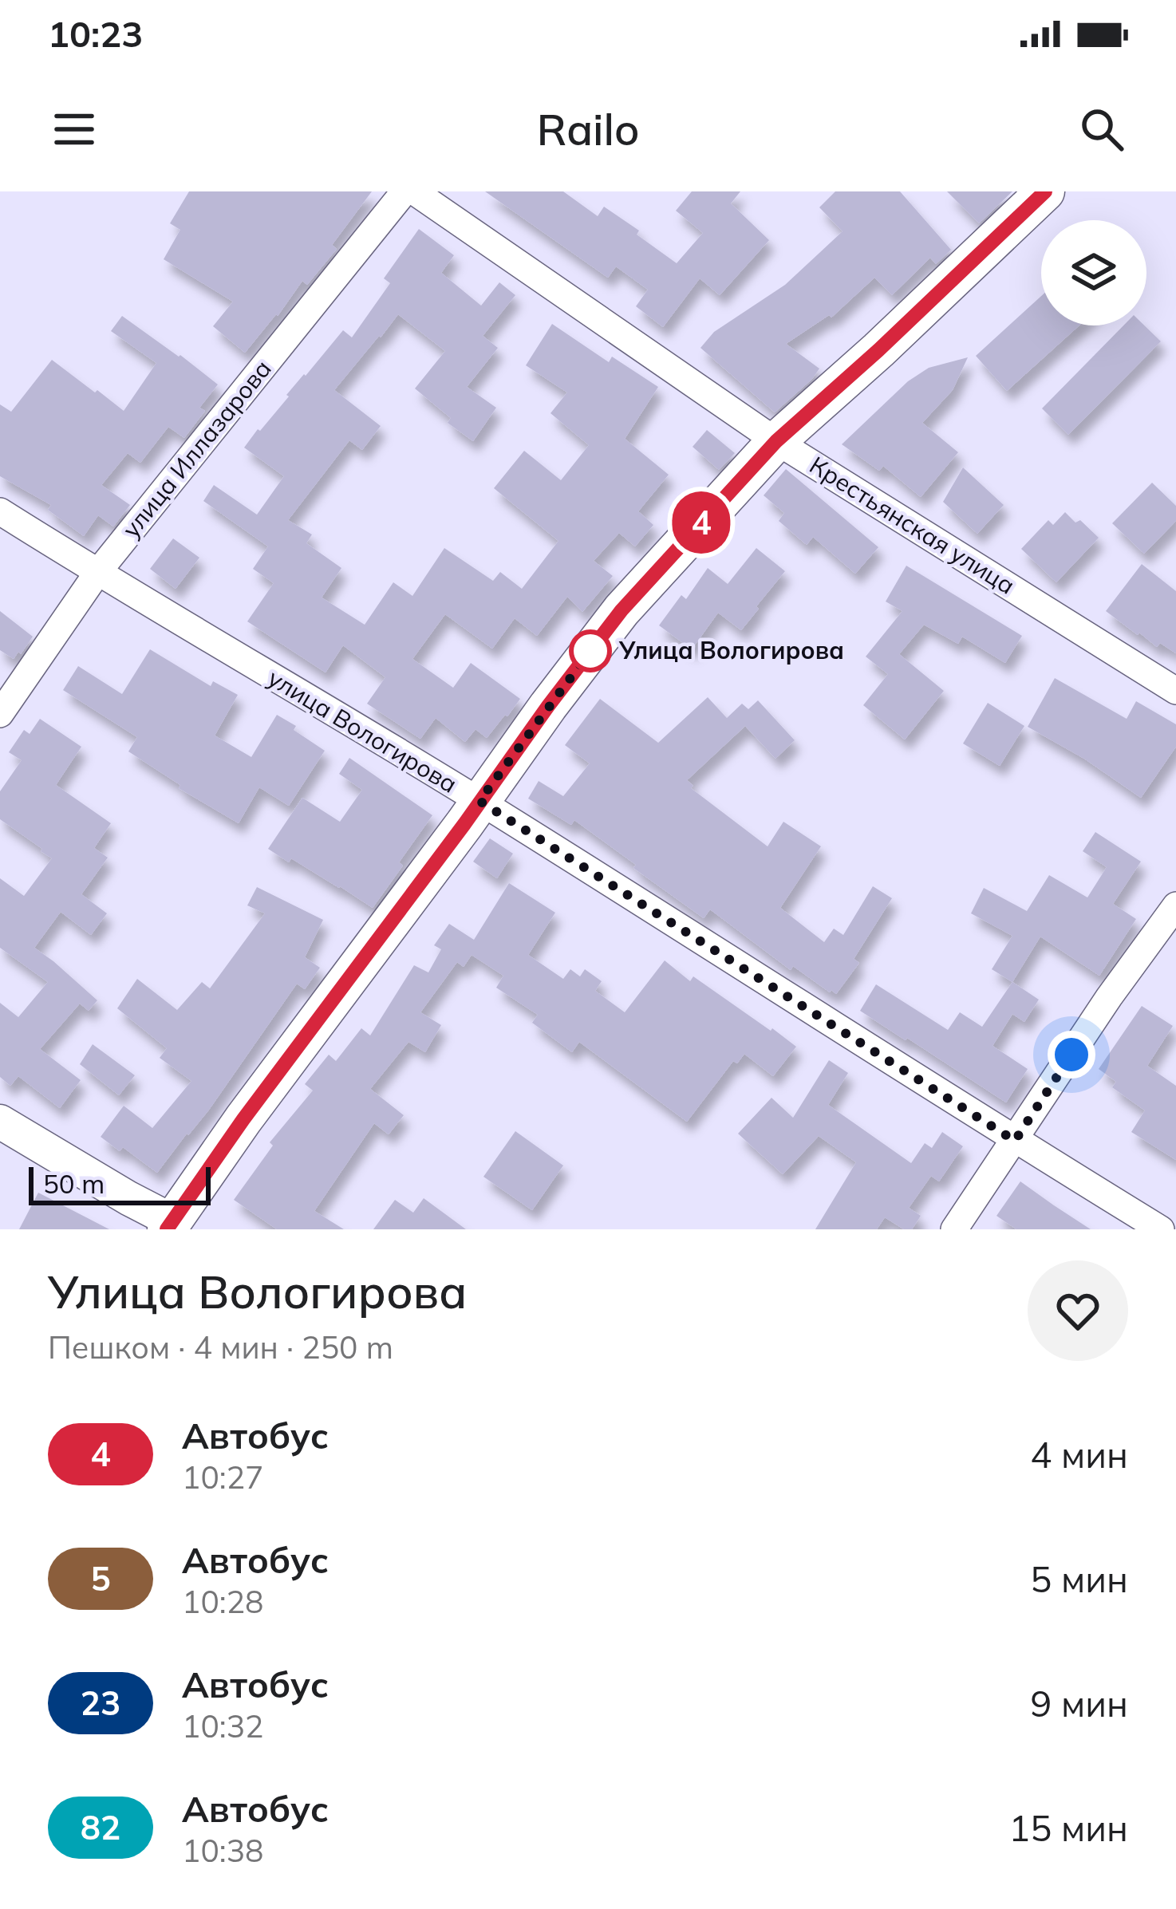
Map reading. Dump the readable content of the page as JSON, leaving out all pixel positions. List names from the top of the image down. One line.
{"streets":{"street":["улица Иллазарова","Крестьянская улица","улица Вологирова"]},"crossings":[["улица Иллазарова","улица Вологирова"]],"places":["Улица Вологирова"],"lines":["bus line 4"],"scale_bar":"50 m","page":{"status":"10:23","header":"Railo","on_map":"4","scale":"50 m","heading":["Улица Вологирова","Пешком · 4 мин · 250 m"],"list":[{"mark":"4","name":"Автобус","note":"10:27","value":"4 мин"},{"mark":"5","name":"Автобус","note":"10:28","value":"5 мин"},{"mark":"23","name":"Автобус","note":"10:32","value":"9 мин"},{"mark":"82","name":"Автобус","note":"10:38","value":"15 мин"}]}}
